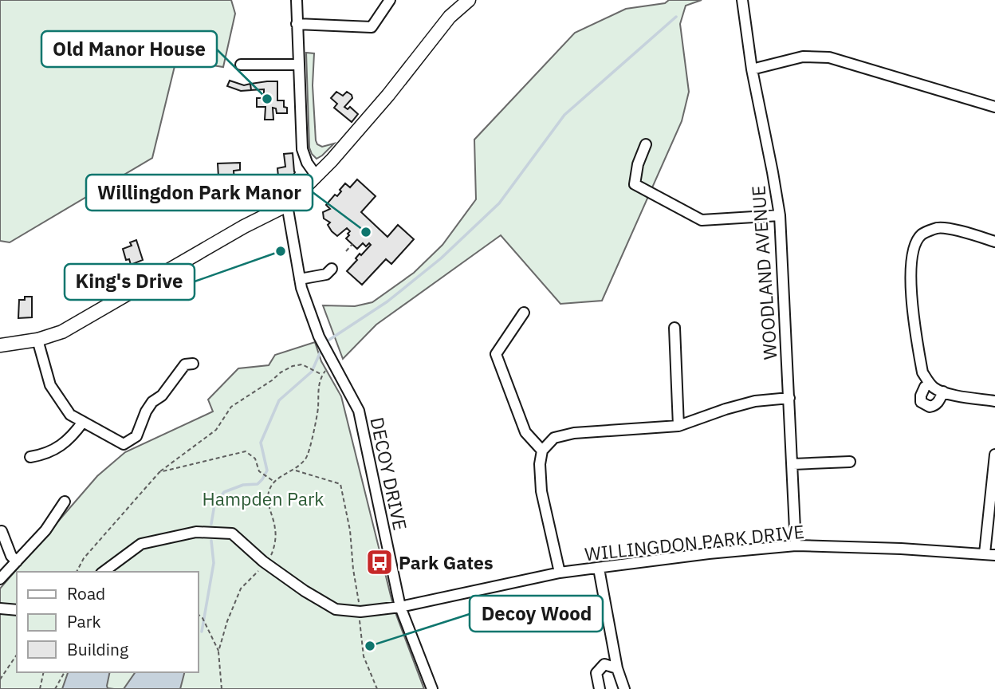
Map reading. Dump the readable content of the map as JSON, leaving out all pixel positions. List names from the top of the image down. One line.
{"streets":{"street":["WOODLAND AVENUE","DECOY DRIVE","WILLINGDON PARK DRIVE"]},"crossings":[["WOODLAND AVENUE","WILLINGDON PARK DRIVE"],["DECOY DRIVE","WILLINGDON PARK DRIVE"]],"parks":["Hampden Park"],"places":{"other":["Old Manor House","Willingdon Park Manor","King's Drive","Decoy Wood"],"bus stop":["Park Gates"]},"legend":["Road","Park","Building"]}
